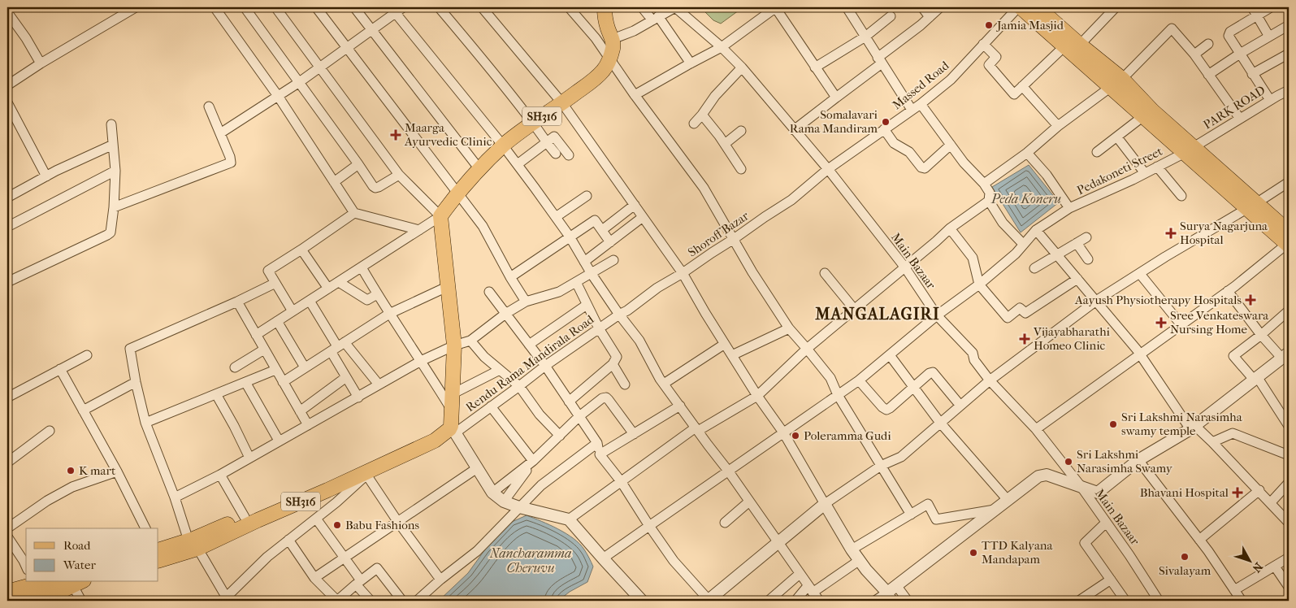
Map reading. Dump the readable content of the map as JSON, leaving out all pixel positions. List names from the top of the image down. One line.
{"streets":{"main road":["SH316"],"street":["Massed Road","PARK ROAD","Pedakoneti Street","Shoroff Bazar","Main Bazaar","Rendu Rama Mandirala Road"]},"crossings":[["Massed Road","Shoroff Bazar"],["Massed Road","Main Bazaar"],["PARK ROAD","Pedakoneti Street"],["SH316","Rendu Rama Mandirala Road"],["Shoroff Bazar","Main Bazaar"],["Shoroff Bazar","Rendu Rama Mandirala Road"]],"districts":["MANGALAGIRI"],"water":["Peda Koneru","Nancharamma Cheruvu"],"places":{"other":["Jamia Masjid","Somalavari Rama Mandiram","Sri Lakshmi Narasimha swamy temple","Poleramma Gudi","Sri Lakshmi Narasimha Swamy","K mart","Babu Fashions","TTD Kalyana Mandapam","Sivalayam"],"health":["Maarga Ayurvedic Clinic","Surya Nagarjuna Hospital","Aayush Physiotherapy Hospitals","Sree Venkateswara Nursing Home","Vijayabharathi Homeo Clinic","Bhavani Hospital"]},"legend":["Road","Water"],"north":"bottom right"}
